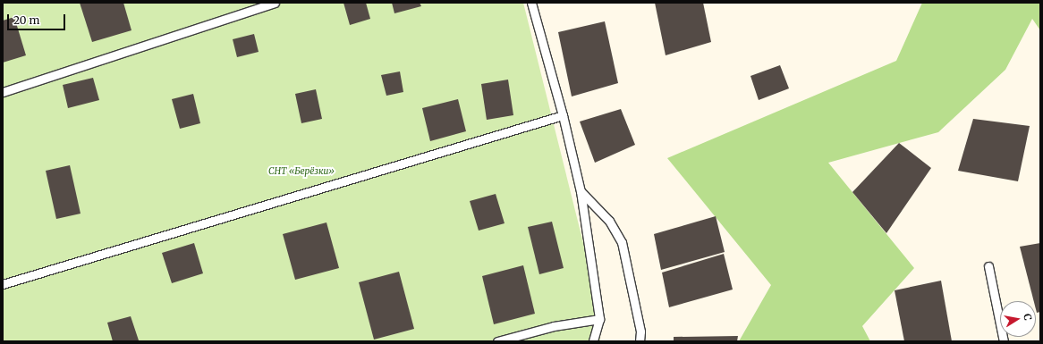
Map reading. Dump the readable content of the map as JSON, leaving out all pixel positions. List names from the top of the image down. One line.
{"parks":["СНТ «Берёзки»"],"scale_bar":"20 m","north":"right"}
